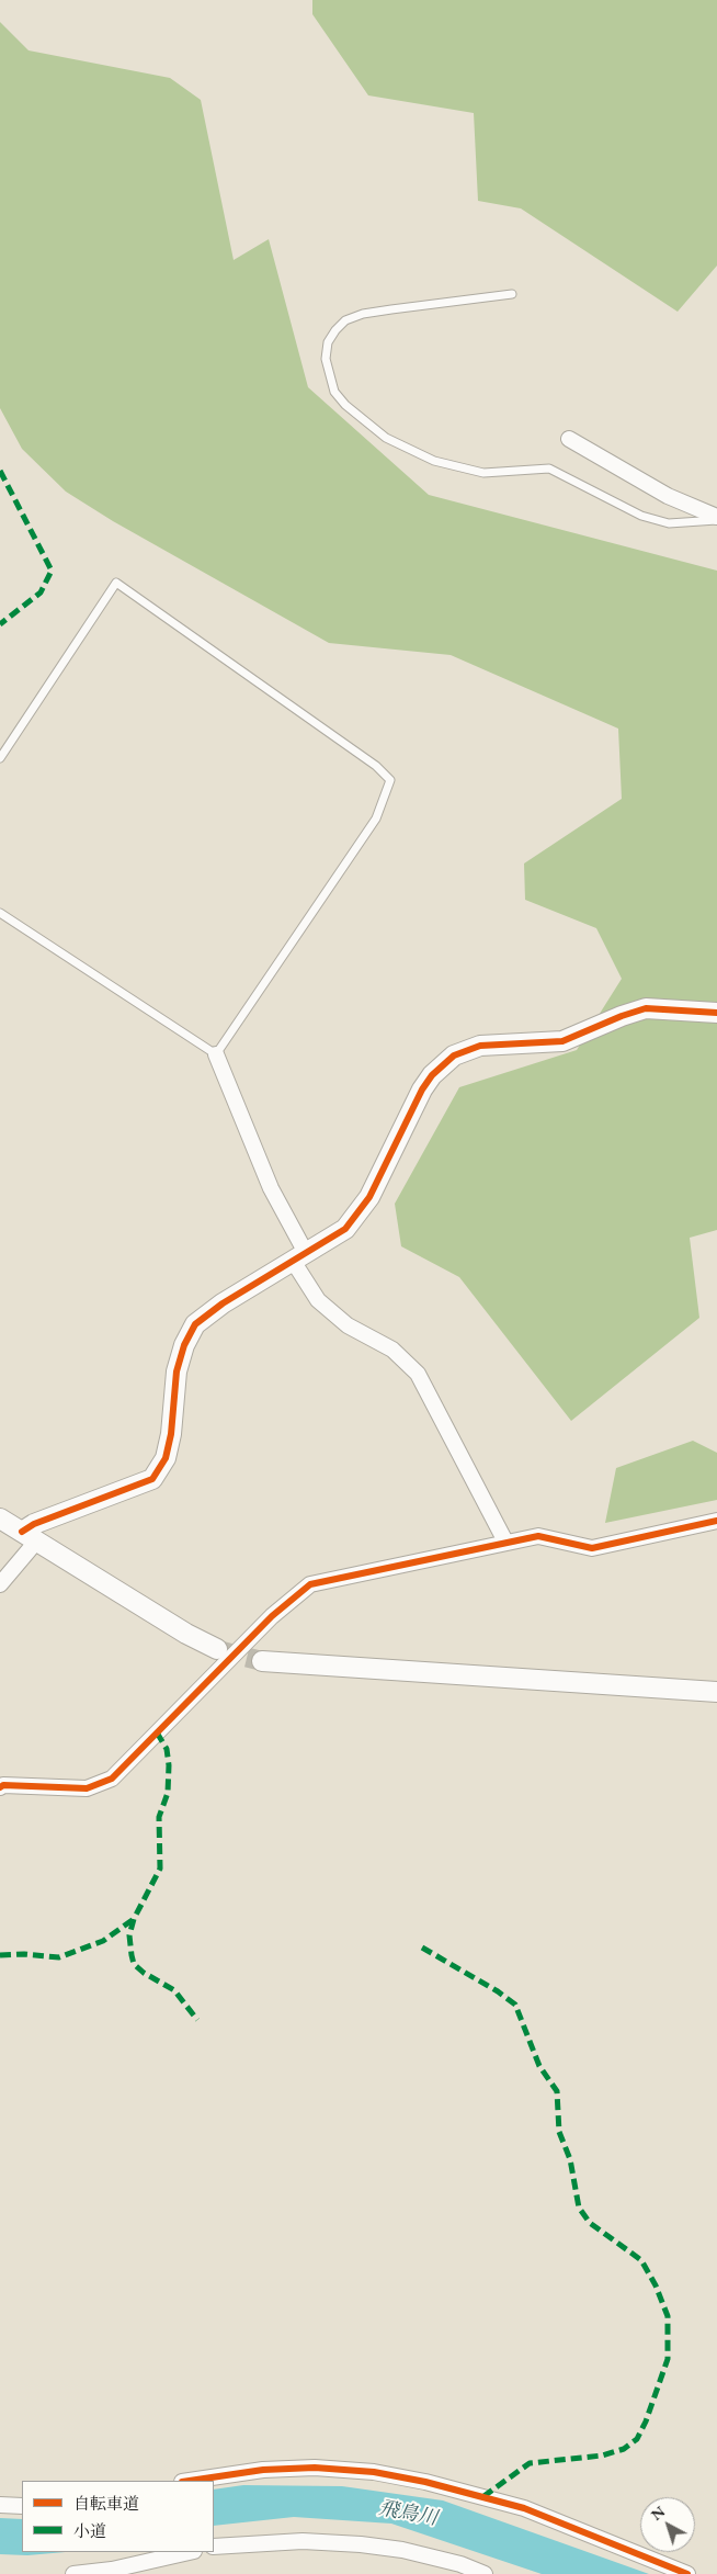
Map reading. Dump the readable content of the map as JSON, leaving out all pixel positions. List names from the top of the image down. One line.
{"water":["飛鳥川"],"legend":["自転車道","小道"],"north":"top left"}
